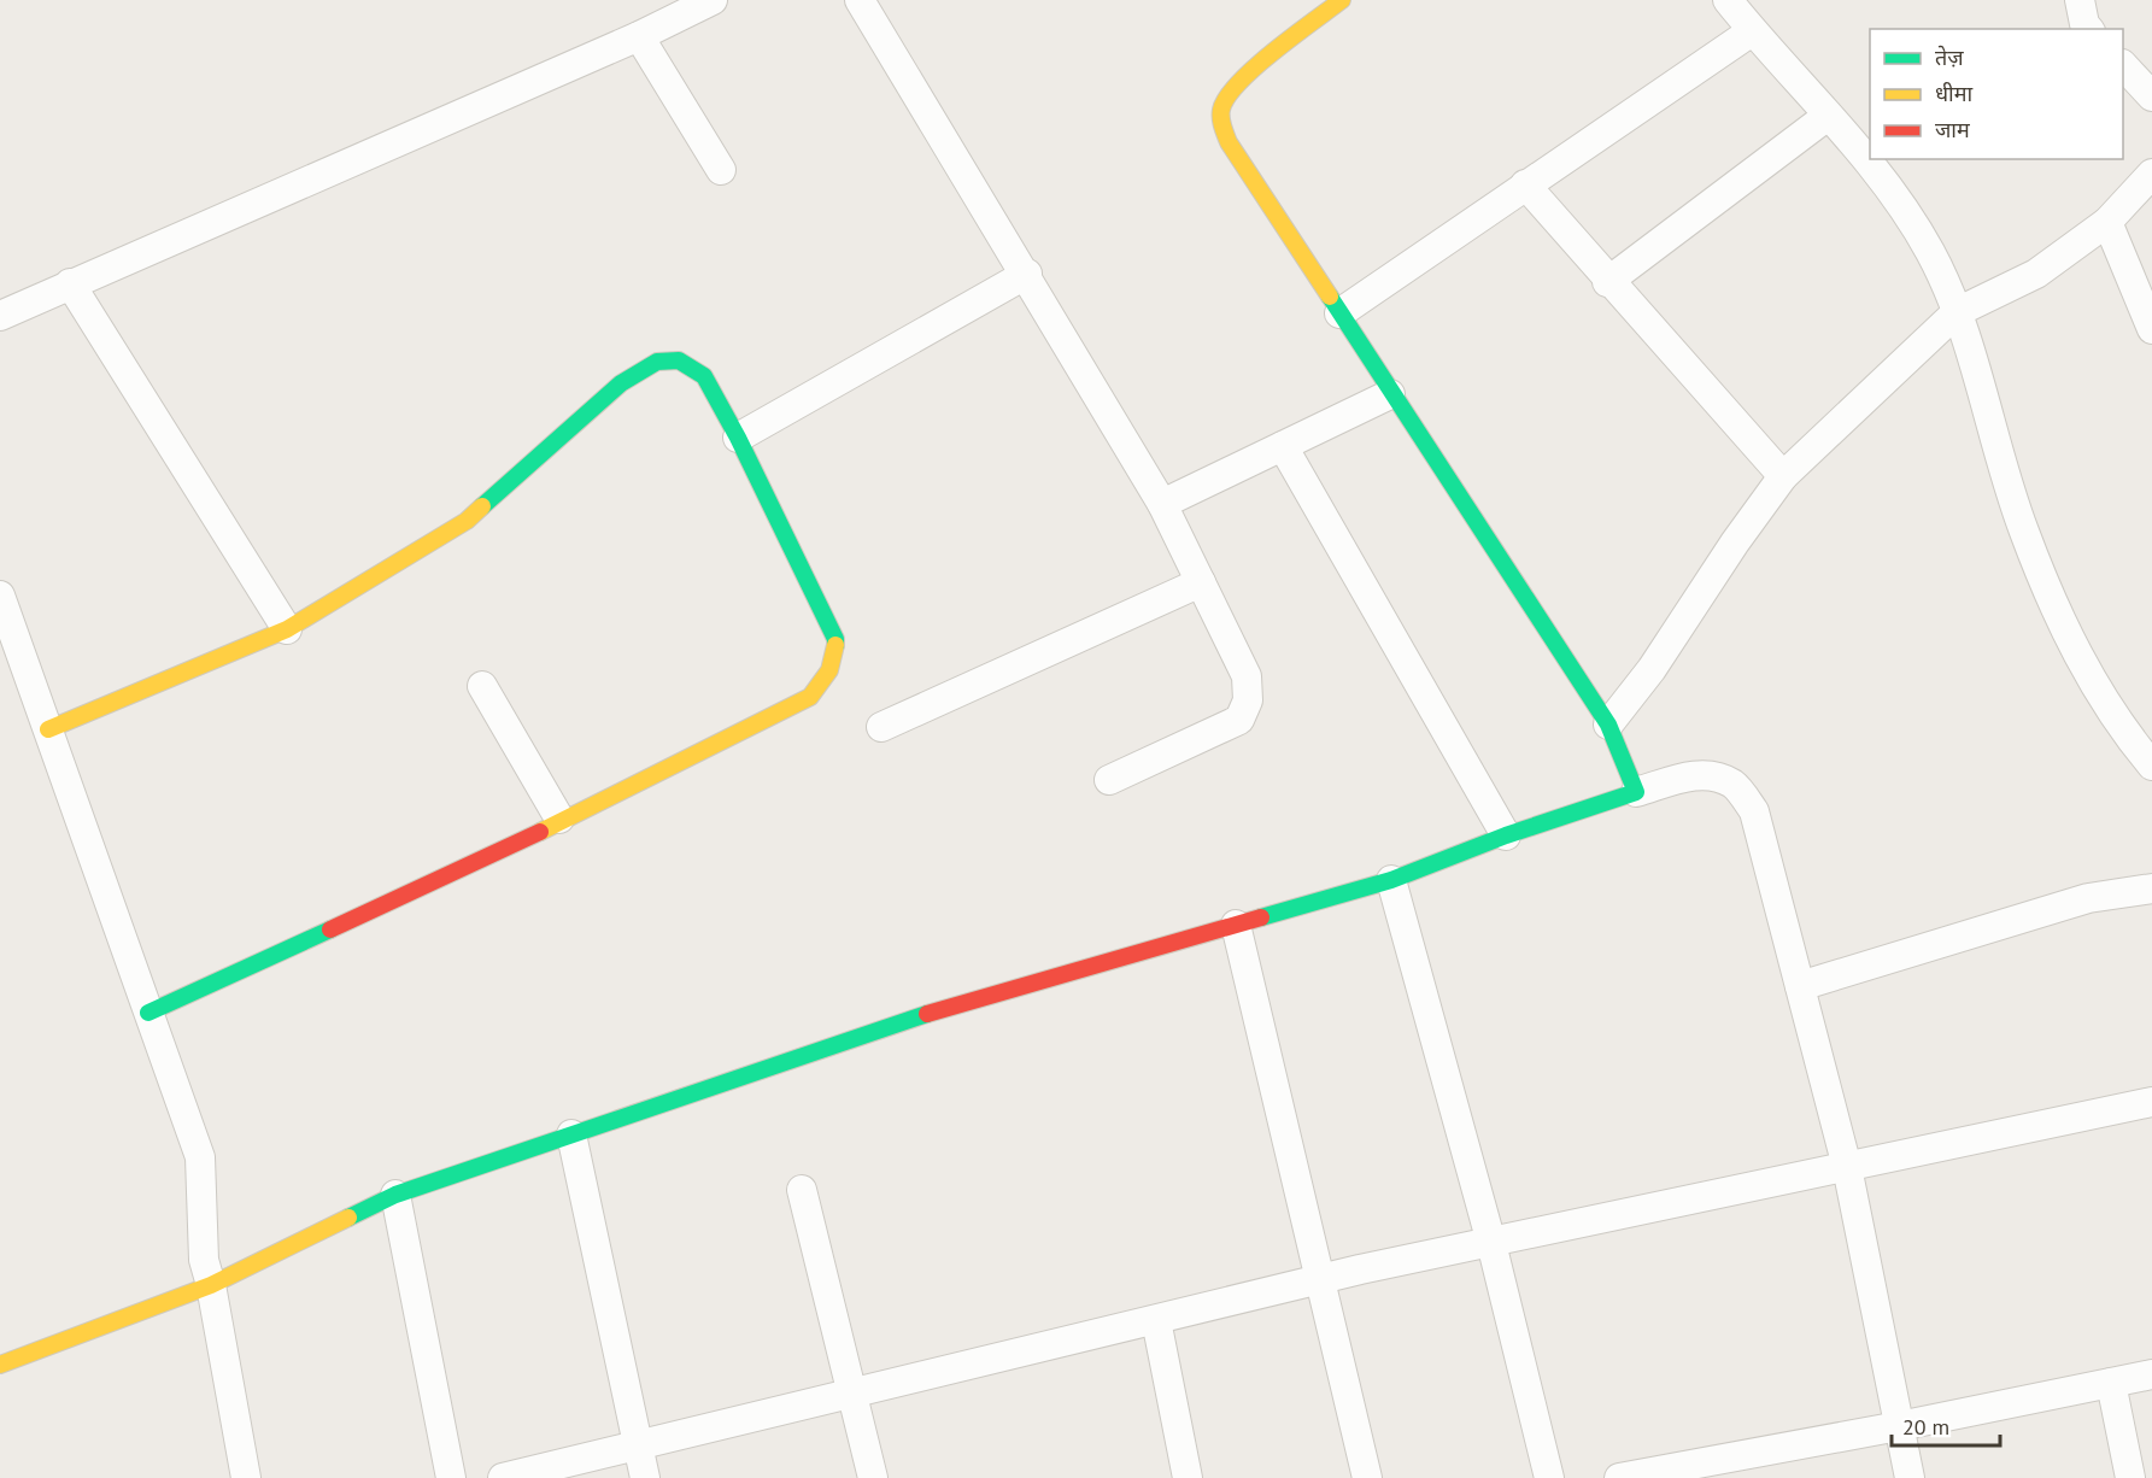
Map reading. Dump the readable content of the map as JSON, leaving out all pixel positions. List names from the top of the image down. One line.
{"legend":["तेज़","धीमा","जाम"],"scale_bar":"20 m"}
